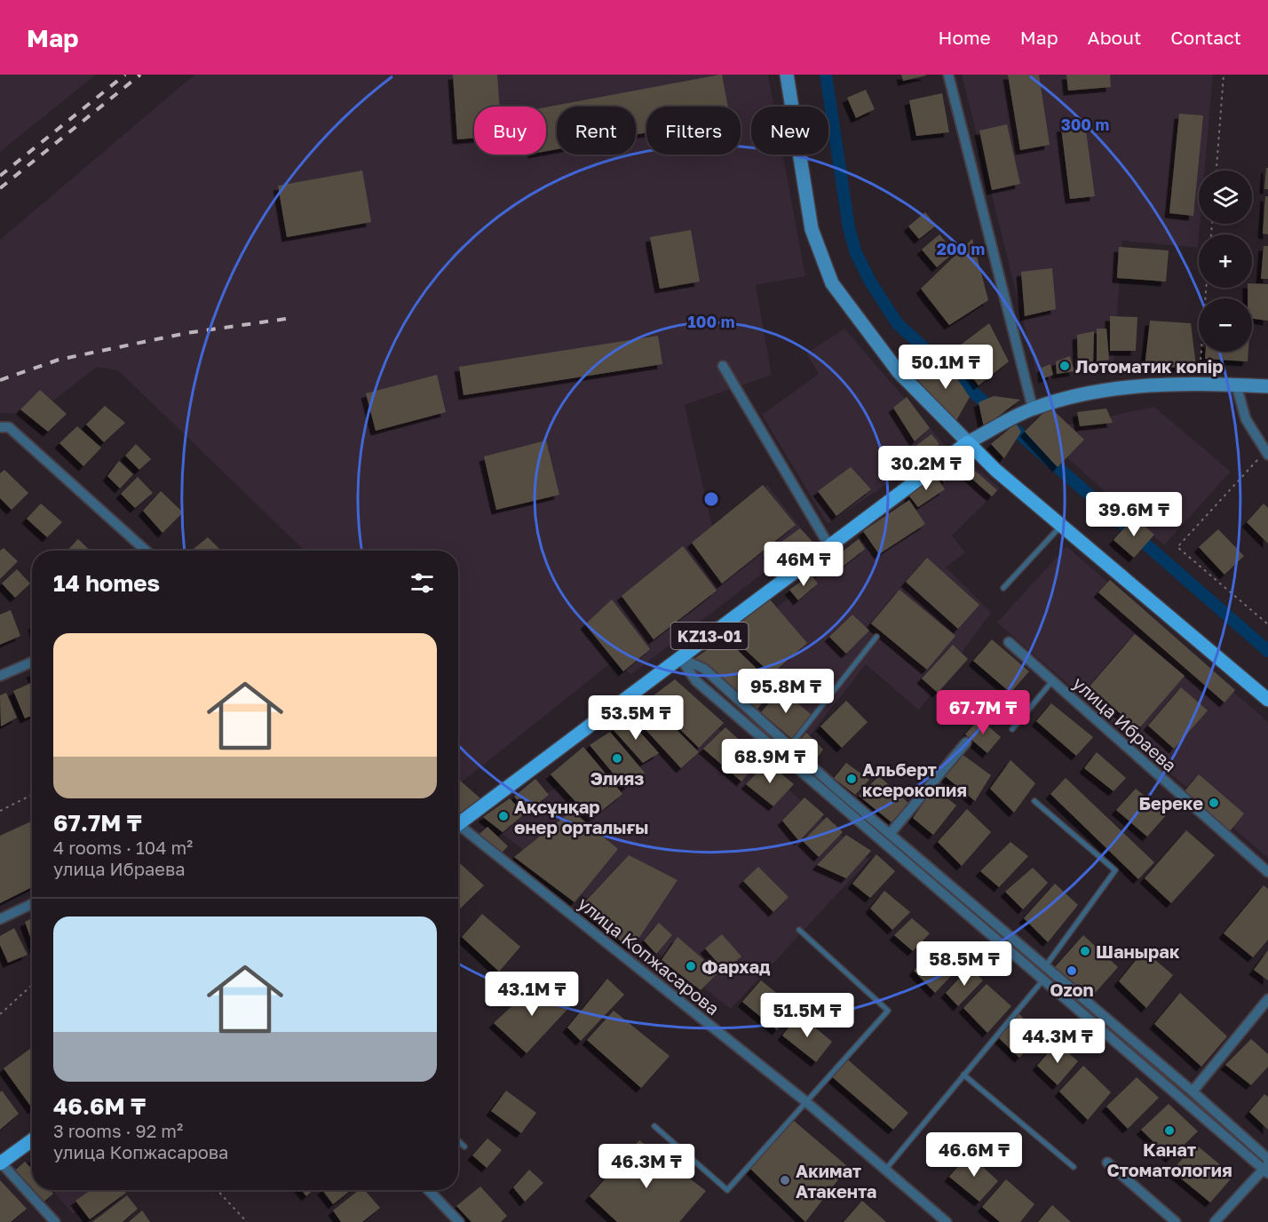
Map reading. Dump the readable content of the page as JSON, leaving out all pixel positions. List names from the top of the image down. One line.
{"streets":{"main road":["KZ13-01"],"street":["улица Ибраева","улица Копжасарова"]},"places":["Лотоматик копір","Элияз","Альберт ксерокопия","Береке","Ақсұнқар өнер орталығы","Шанырак","Фархад","Ozon","Канат Стоматология","Акимат Атакента"],"page":{"header":"Map","nav":["Home","Map","About","Contact"],"chip":["Buy","Rent","Filters","New"],"map_buttons":["+","−"],"price":["50.1M ₸","30.2M ₸","39.6M ₸","46M ₸","95.8M ₸","67.7M ₸","53.5M ₸","68.9M ₸","58.5M ₸","43.1M ₸","51.5M ₸","44.3M ₸","46.6M ₸","46.3M ₸"],"heading":"14 homes","list":[{"name":"67.7M ₸","note":"4 rooms · 104 m² · улица Ибраева"},{"name":"46.6M ₸","note":"3 rooms · 92 m² · улица Копжасарова"}]},"rings":["300 m","200 m","100 m"]}
